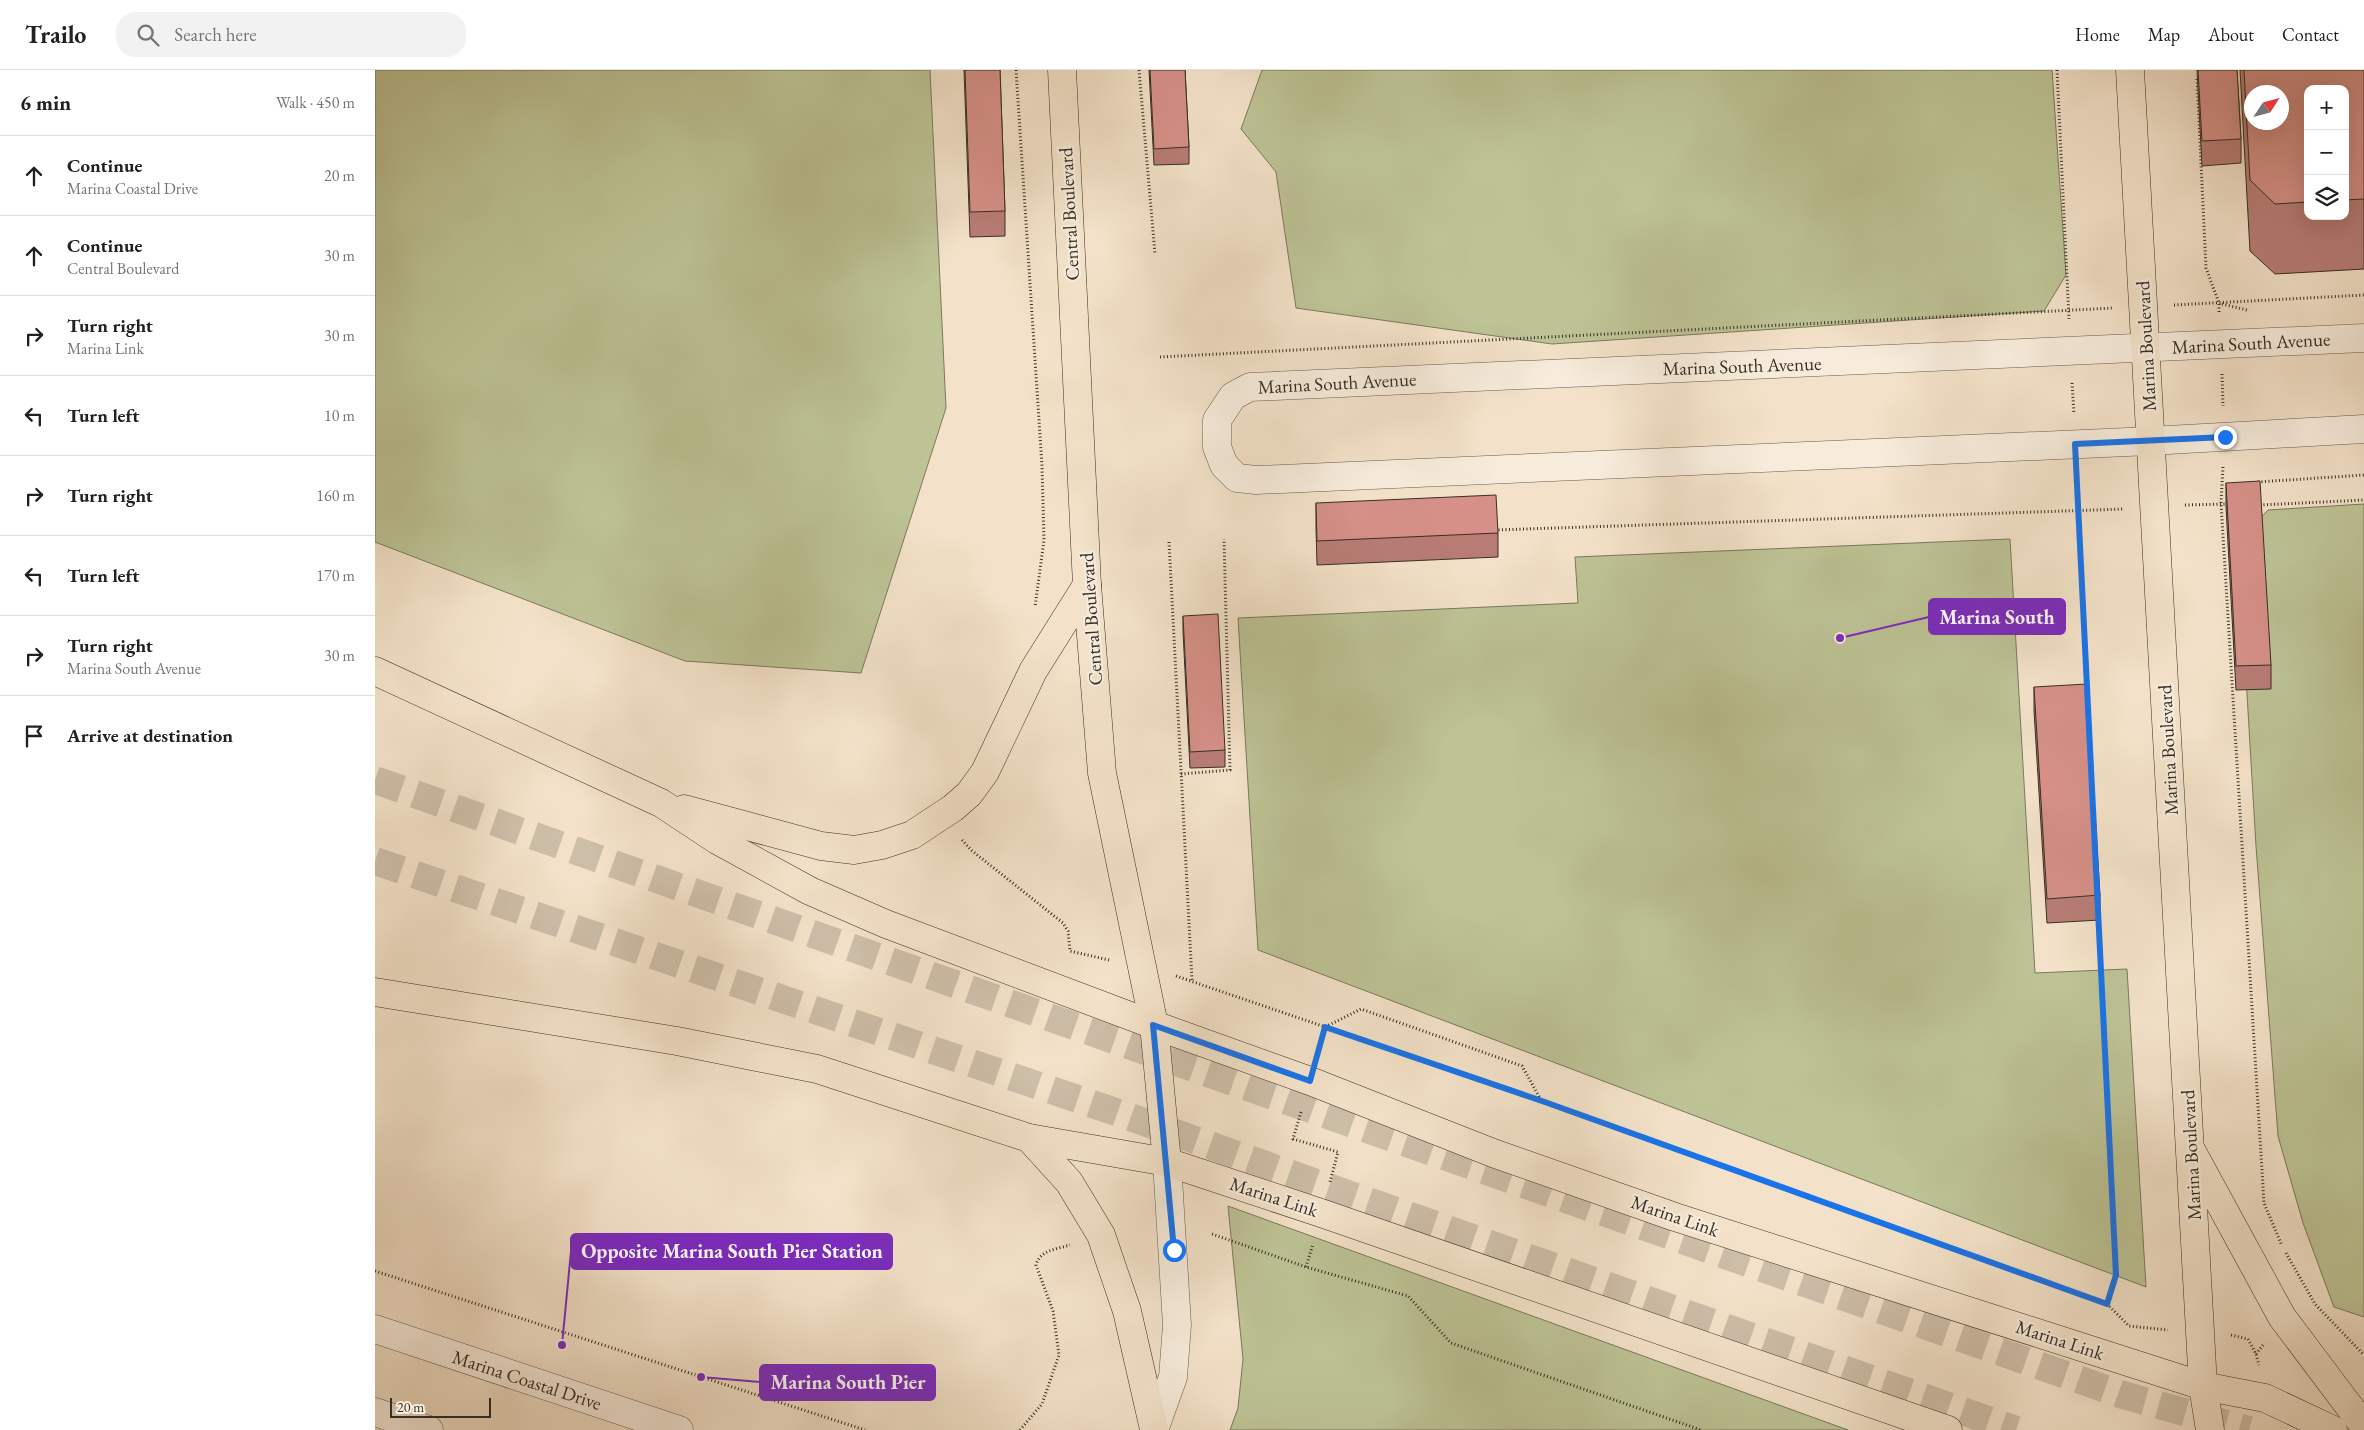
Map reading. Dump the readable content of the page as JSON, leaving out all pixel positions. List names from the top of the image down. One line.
{"streets":{"main road":["Central Boulevard","Marina Boulevard","Marina Link"],"street":["Marina South Avenue","Marina Coastal Drive"]},"crossings":[["Central Boulevard","Marina Link"],["Marina South Avenue","Marina Boulevard"],["Marina Boulevard","Marina Link"]],"places":["Marina South","Opposite Marina South Pier Station","Marina South Pier"],"scale_bar":"20 m","north":"top right","page":{"header":"Trailo","search":"Search here","nav":["Home","Map","About","Contact"],"heading":["6 min","Walk · 450 m"],"map_buttons":["+","−"],"list":[["Continue","Marina Coastal Drive","20 m"],["Continue","Central Boulevard","30 m"],["Turn right","Marina Link","30 m"],["Turn left","10 m"],["Turn right","160 m"],["Turn left","170 m"],["Turn right","Marina South Avenue","30 m"],"Arrive at destination"],"scale":"20 m"}}
